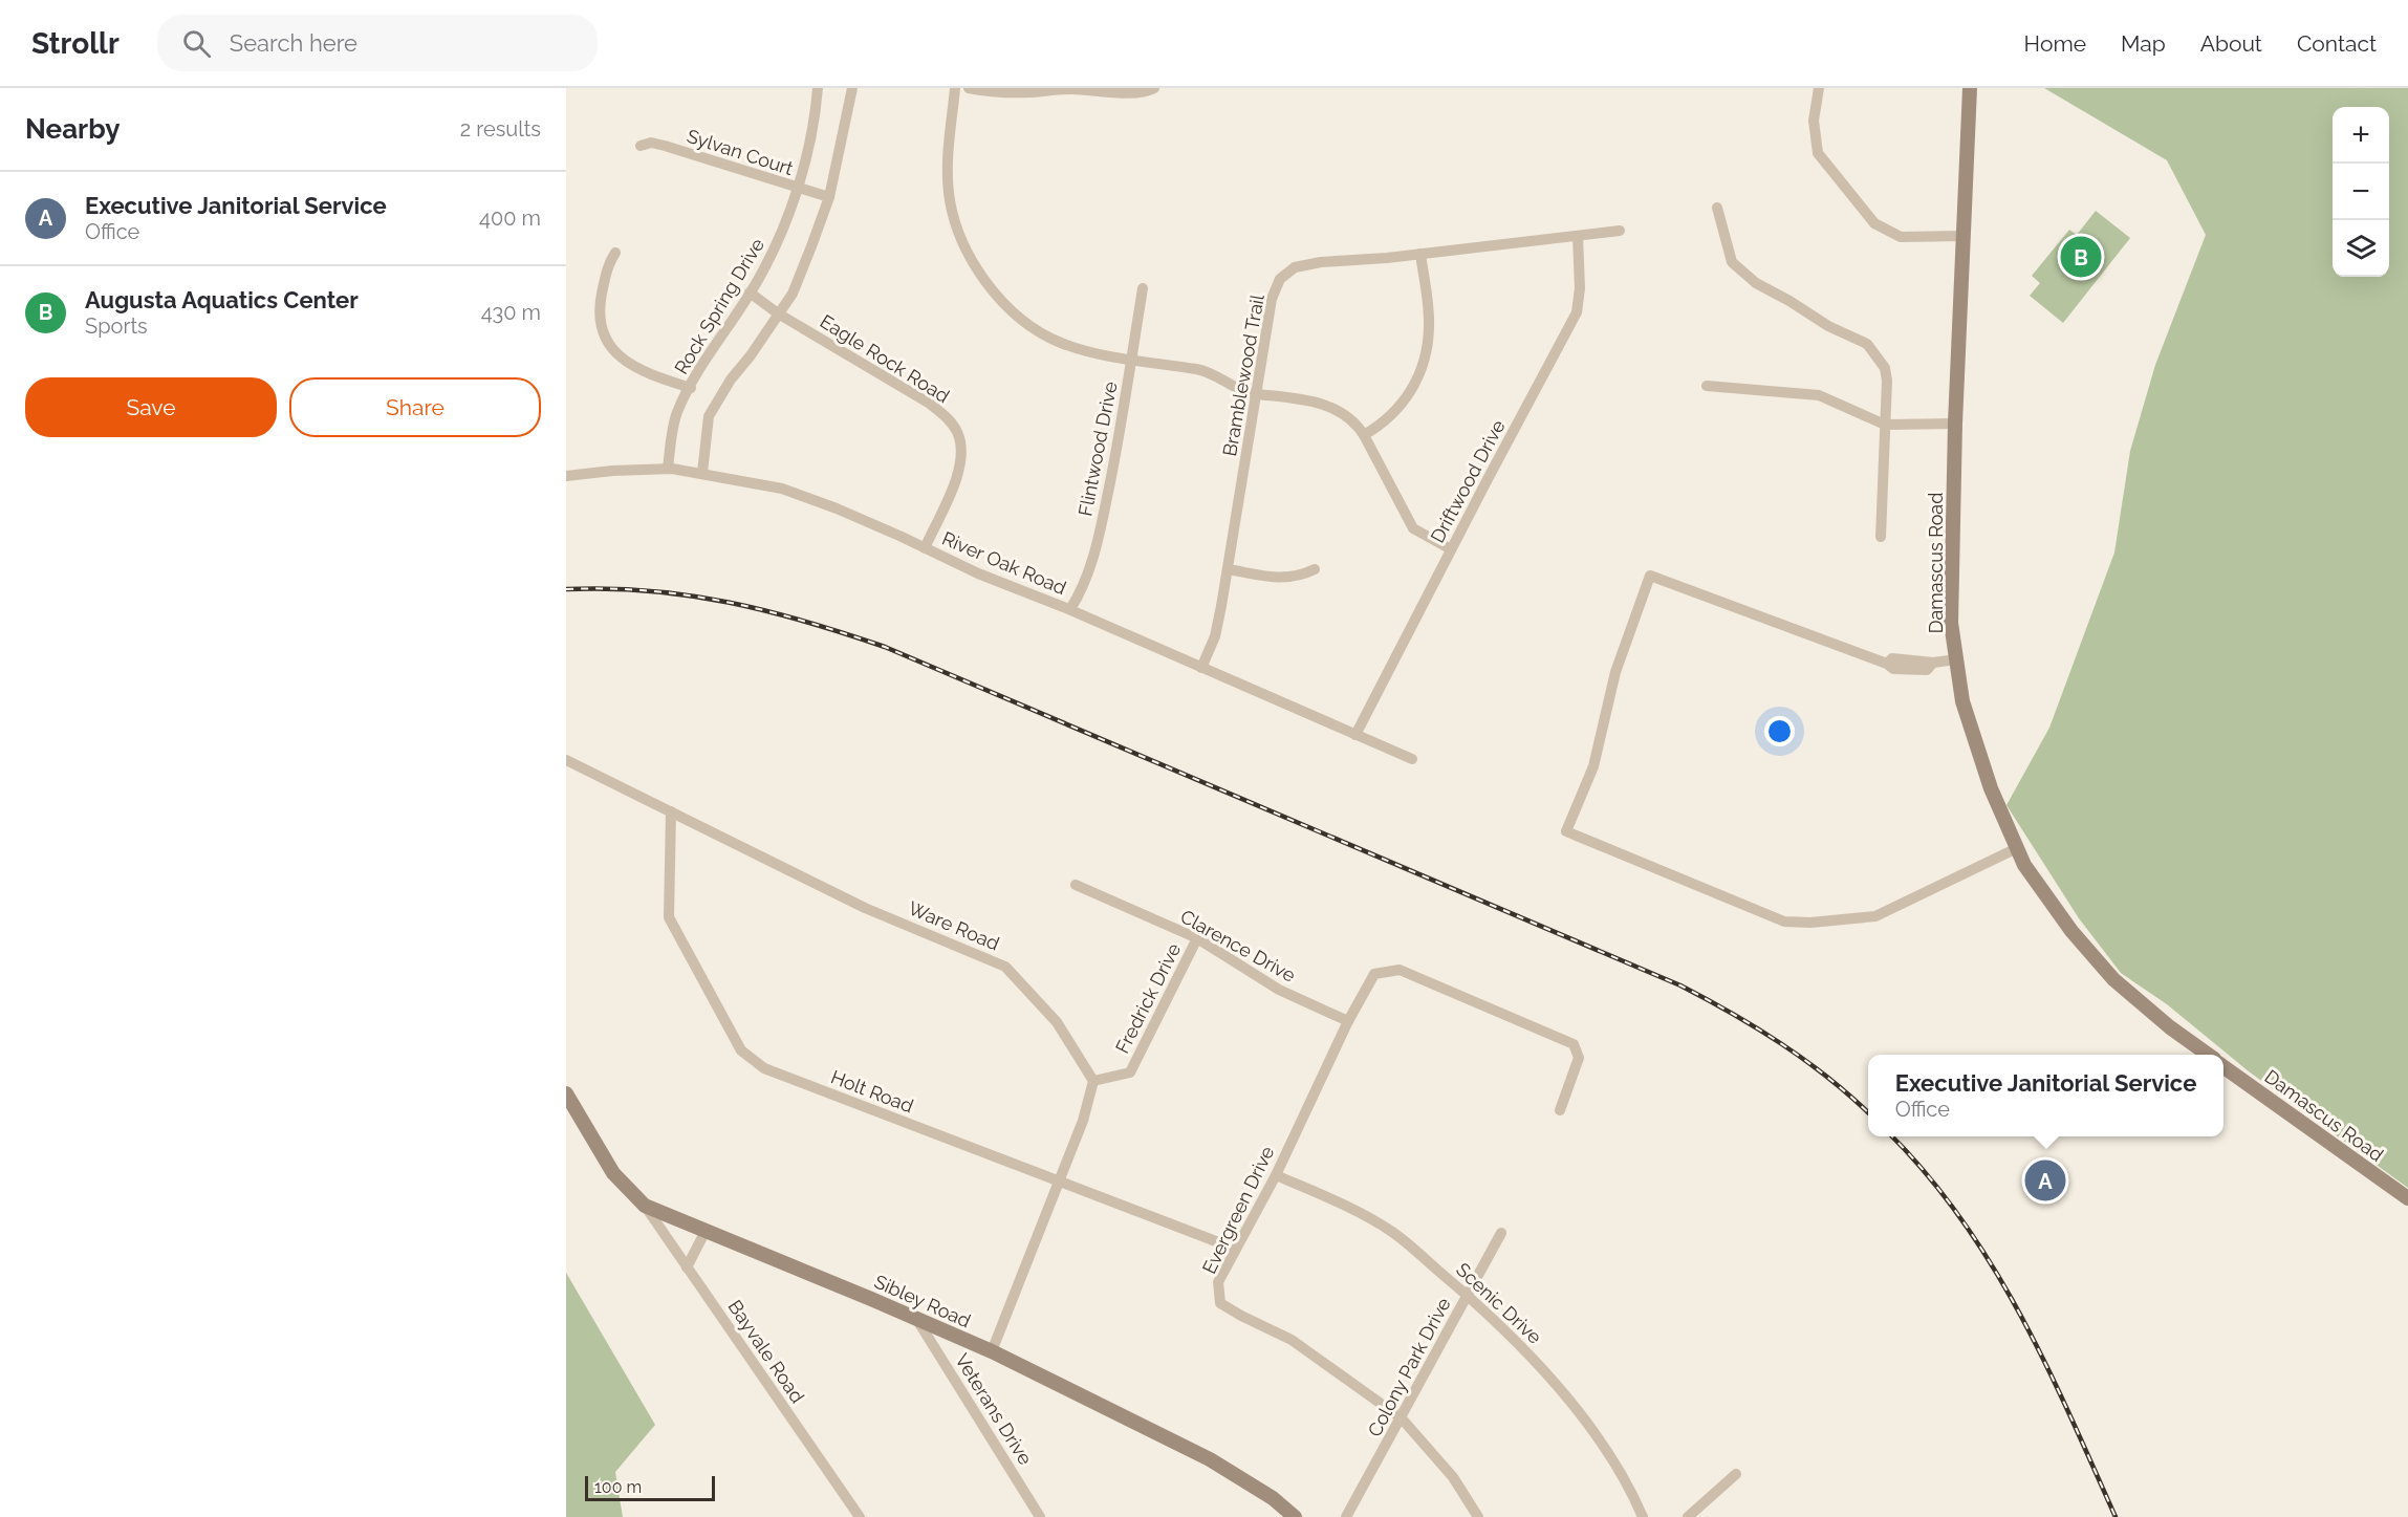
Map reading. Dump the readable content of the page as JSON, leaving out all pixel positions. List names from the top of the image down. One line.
{"streets":{"street":["Sylvan Court","Rock Spring Drive","Eagle Rock Road","Bramblewood Trail","Flintwood Drive","Driftwood Drive","River Oak Road","Damascus Road","Ware Road","Clarence Drive","Fredrick Drive","Holt Road","Evergreen Drive","Sibley Road","Scenic Drive","Bayvale Road","Colony Park Drive","Veterans Drive"]},"crossings":[["Sylvan Court","Rock Spring Drive"],["Rock Spring Drive","Eagle Rock Road"],["Rock Spring Drive","River Oak Road"],["Eagle Rock Road","River Oak Road"],["Bramblewood Trail","Driftwood Drive"],["Bramblewood Trail","River Oak Road"],["Flintwood Drive","River Oak Road"],["Driftwood Drive","River Oak Road"],["Ware Road","Fredrick Drive"],["Ware Road","Holt Road"],["Clarence Drive","Fredrick Drive"],["Clarence Drive","Evergreen Drive"],["Holt Road","Evergreen Drive"],["Evergreen Drive","Scenic Drive"],["Evergreen Drive","Colony Park Drive"],["Sibley Road","Bayvale Road"],["Sibley Road","Veterans Drive"],["Scenic Drive","Colony Park Drive"]],"scale_bar":"100 m","page":{"header":"Strollr","search":"Search here","nav":["Home","Map","About","Contact"],"heading":["Nearby","2 results"],"map_buttons":["+","−"],"list":[{"mark":"A","name":"Executive Janitorial Service","note":"Office","value":"400 m"},{"mark":"B","name":"Augusta Aquatics Center","note":"Sports","value":"430 m"}],"pins":["B","A"],"buttons":["Save","Share"],"popup":["Executive Janitorial Service","Office"],"scale":"100 m"}}
